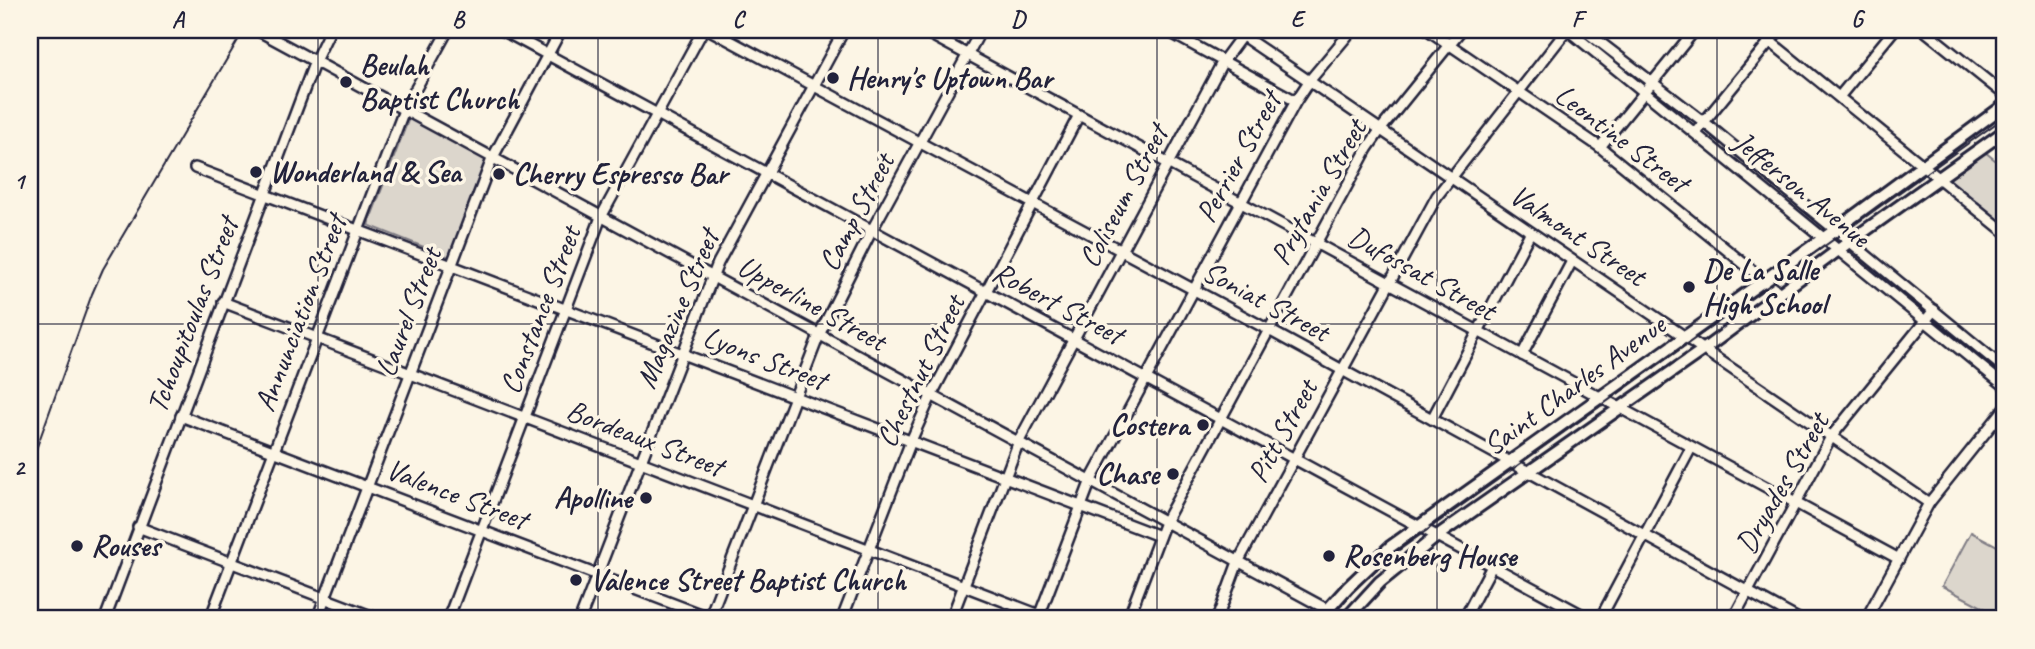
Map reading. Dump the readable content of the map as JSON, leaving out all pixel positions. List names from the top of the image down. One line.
{"streets":{"main road":["Saint Charles Avenue"],"street":["Leontine Street","Perrier Street","Jefferson Avenue","Prytania Street","Coliseum Street","Camp Street","Valmont Street","Dufossat Street","Soniat Street","Upperline Street","Robert Street","Magazine Street","Constance Street","Laurel Street","Annunciation Street","Tchoupitoulas Street","Lyons Street","Chestnut Street","Pitt Street","Bordeaux Street","Dryades Street","Valence Street"]},"crossings":[["Leontine Street","Prytania Street"],["Leontine Street","Saint Charles Avenue"],["Leontine Street","Pitt Street"],["Perrier Street","Valmont Street"],["Perrier Street","Dufossat Street"],["Perrier Street","Soniat Street"],["Perrier Street","Upperline Street"],["Perrier Street","Robert Street"],["Perrier Street","Lyons Street"],["Perrier Street","Bordeaux Street"],["Jefferson Avenue","Saint Charles Avenue"],["Jefferson Avenue","Pitt Street"],["Jefferson Avenue","Dryades Street"],["Prytania Street","Valmont Street"],["Prytania Street","Dufossat Street"],["Prytania Street","Soniat Street"],["Prytania Street","Upperline Street"],["Prytania Street","Robert Street"],["Prytania Street","Lyons Street"],["Coliseum Street","Valmont Street"],["Coliseum Street","Dufossat Street"],["Coliseum Street","Soniat Street"],["Coliseum Street","Upperline Street"],["Coliseum Street","Robert Street"],["Coliseum Street","Lyons Street"],["Coliseum Street","Bordeaux Street"],["Camp Street","Dufossat Street"],["Camp Street","Soniat Street"],["Camp Street","Upperline Street"],["Camp Street","Robert Street"],["Camp Street","Lyons Street"],["Camp Street","Bordeaux Street"],["Camp Street","Valence Street"],["Valmont Street","Saint Charles Avenue"],["Valmont Street","Pitt Street"],["Valmont Street","Dryades Street"],["Dufossat Street","Chestnut Street"],["Dufossat Street","Saint Charles Avenue"],["Dufossat Street","Pitt Street"],["Dufossat Street","Dryades Street"],["Soniat Street","Magazine Street"],["Soniat Street","Chestnut Street"],["Soniat Street","Saint Charles Avenue"],["Soniat Street","Pitt Street"],["Soniat Street","Dryades Street"],["Upperline Street","Magazine Street"],["Upperline Street","Constance Street"],["Upperline Street","Laurel Street"],["Upperline Street","Annunciation Street"],["Upperline Street","Tchoupitoulas Street"],["Upperline Street","Chestnut Street"],["Upperline Street","Saint Charles Avenue"],["Upperline Street","Pitt Street"],["Robert Street","Magazine Street"],["Robert Street","Constance Street"],["Robert Street","Laurel Street"],["Robert Street","Chestnut Street"],["Robert Street","Saint Charles Avenue"],["Robert Street","Pitt Street"],["Magazine Street","Lyons Street"],["Magazine Street","Bordeaux Street"],["Magazine Street","Valence Street"],["Constance Street","Lyons Street"],["Constance Street","Bordeaux Street"],["Constance Street","Valence Street"],["Laurel Street","Lyons Street"],["Laurel Street","Bordeaux Street"],["Laurel Street","Valence Street"],["Annunciation Street","Lyons Street"],["Annunciation Street","Bordeaux Street"],["Annunciation Street","Valence Street"],["Tchoupitoulas Street","Lyons Street"],["Tchoupitoulas Street","Bordeaux Street"],["Tchoupitoulas Street","Valence Street"],["Lyons Street","Chestnut Street"],["Chestnut Street","Bordeaux Street"]],"places":["Henry's Uptown Bar","Beulah Baptist Church","Wonderland & Sea","Cherry Espresso Bar","De La Salle High School","Costera","Chase","Apolline","Rouses","Rosenberg House","Valence Street Baptist Church"],"grid":{"columns":["A","B","C","D","E","F","G"],"rows":["1","2"]}}
